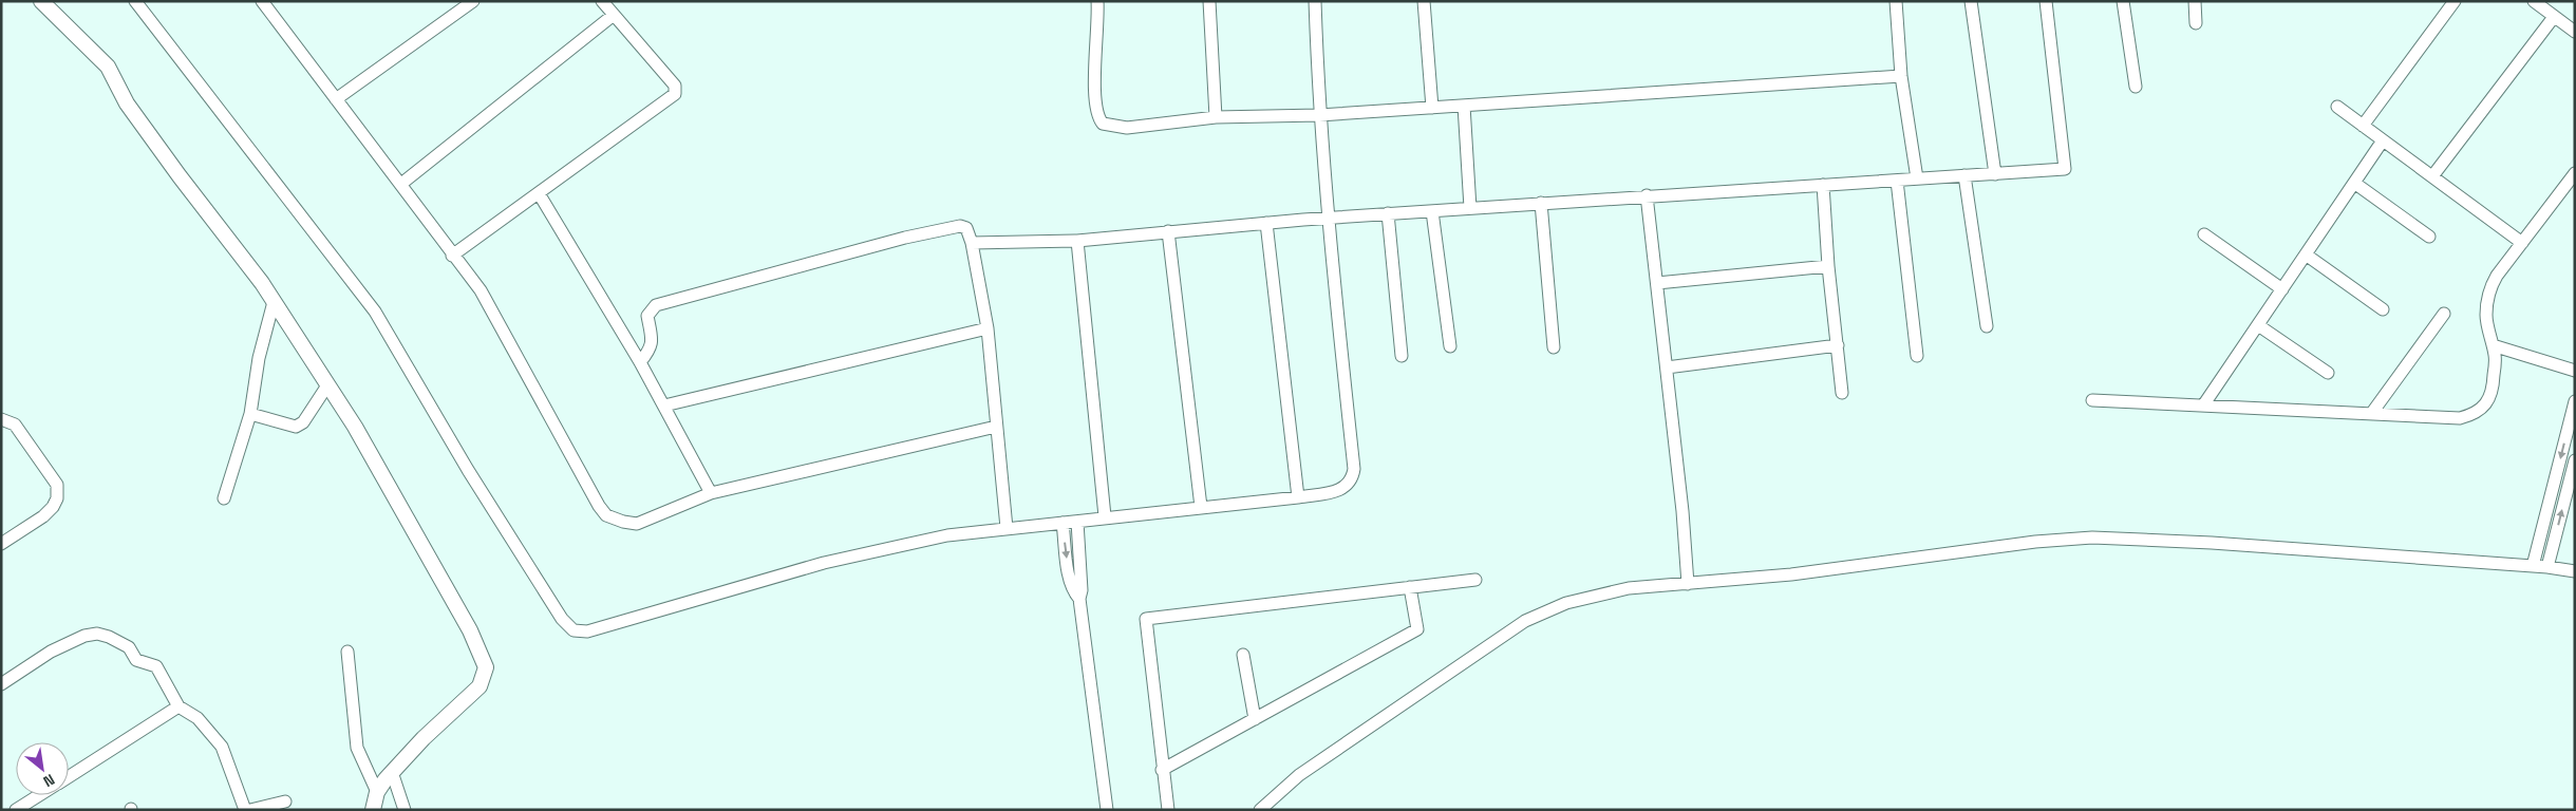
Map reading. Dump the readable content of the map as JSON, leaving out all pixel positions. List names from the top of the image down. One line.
{"north":"bottom right"}
